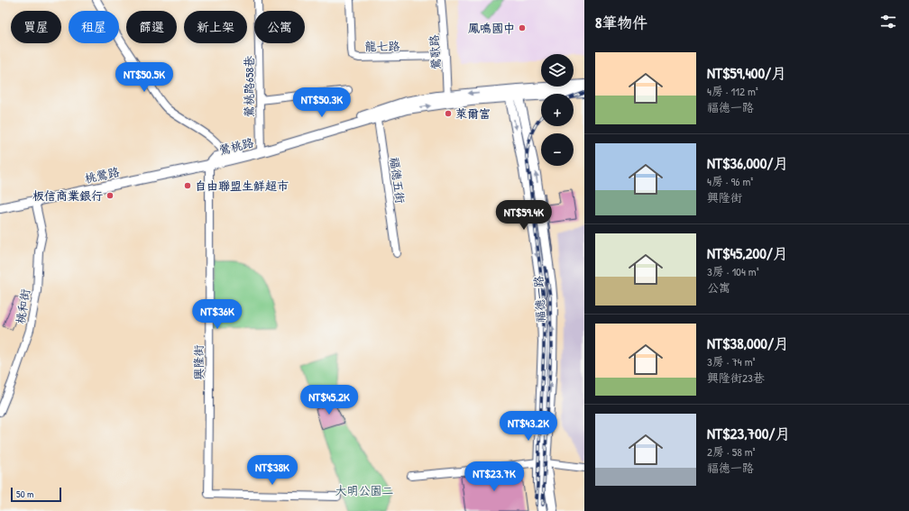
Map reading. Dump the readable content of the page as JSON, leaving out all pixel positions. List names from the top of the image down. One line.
{"streets":{"main road":["鶯桃路","桃鶯路","福德一路"],"street":["龍七路","鶯歌路","鶯桃路658巷","福德五街","桃和街","興隆街"]},"crossings":[["龍七路","鶯歌路"],["鶯歌路","鶯桃路"],["鶯桃路658巷","鶯桃路"],["鶯桃路","桃鶯路"],["鶯桃路","福德五街"],["鶯桃路","福德一路"],["鶯桃路","興隆街"],["桃鶯路","桃和街"],["桃鶯路","興隆街"]],"parks":["大明公園二"],"places":["鳳鳴國中","萊爾富","自由聯盟生鮮超市","板信商業銀行"],"scale_bar":"50 m","page":{"heading":"8筆物件","chip":["買屋","租屋","篩選","新上架","公寓"],"list":[{"name":"NT$59,400/月","note":"4房 · 112 m² · 福德一路"},{"name":"NT$36,000/月","note":"4房 · 96 m² · 興隆街"},{"name":"NT$45,200/月","note":"3房 · 104 m² · 公寓"},{"name":"NT$38,000/月","note":"3房 · 74 m² · 興隆街23巷"},{"name":"NT$23,700/月","note":"2房 · 58 m² · 福德一路"}],"map_buttons":["+","−"],"price":["NT$50.5K","NT$50.3K","NT$59.4K","NT$36K","NT$45.2K","NT$43.2K","NT$38K","NT$23.7K"],"scale":"50 m"}}
